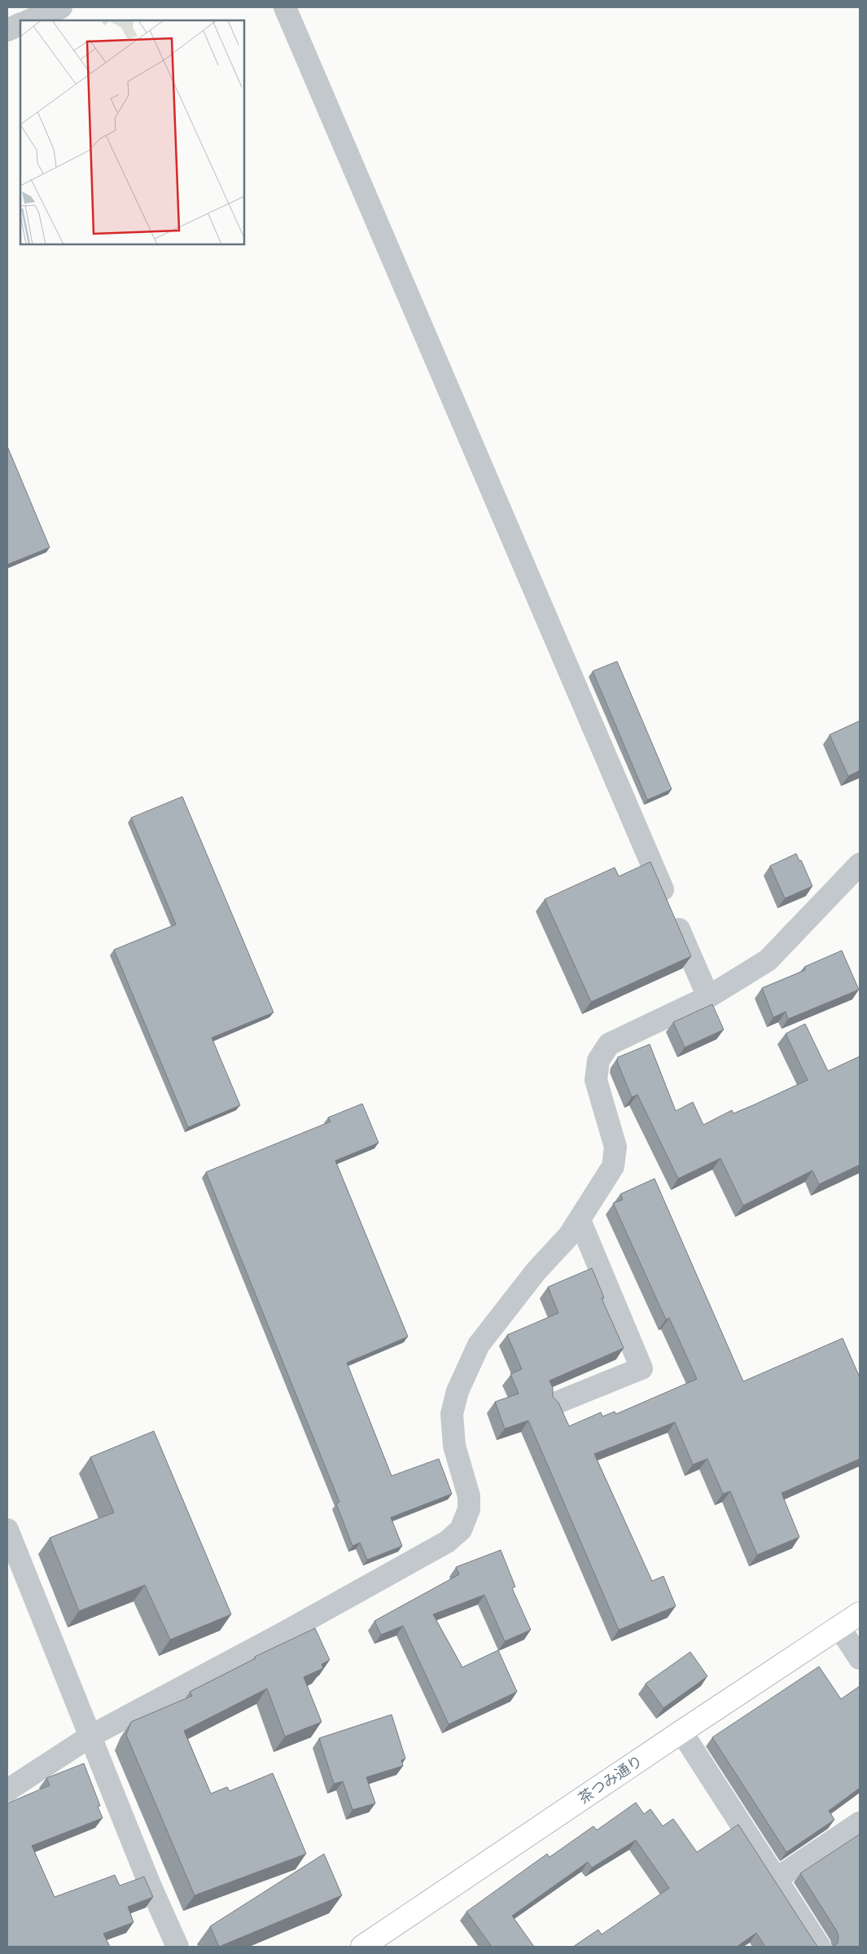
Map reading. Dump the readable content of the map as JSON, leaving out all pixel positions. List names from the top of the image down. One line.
{"streets":{"main road":["茶つみ通り"]}}
